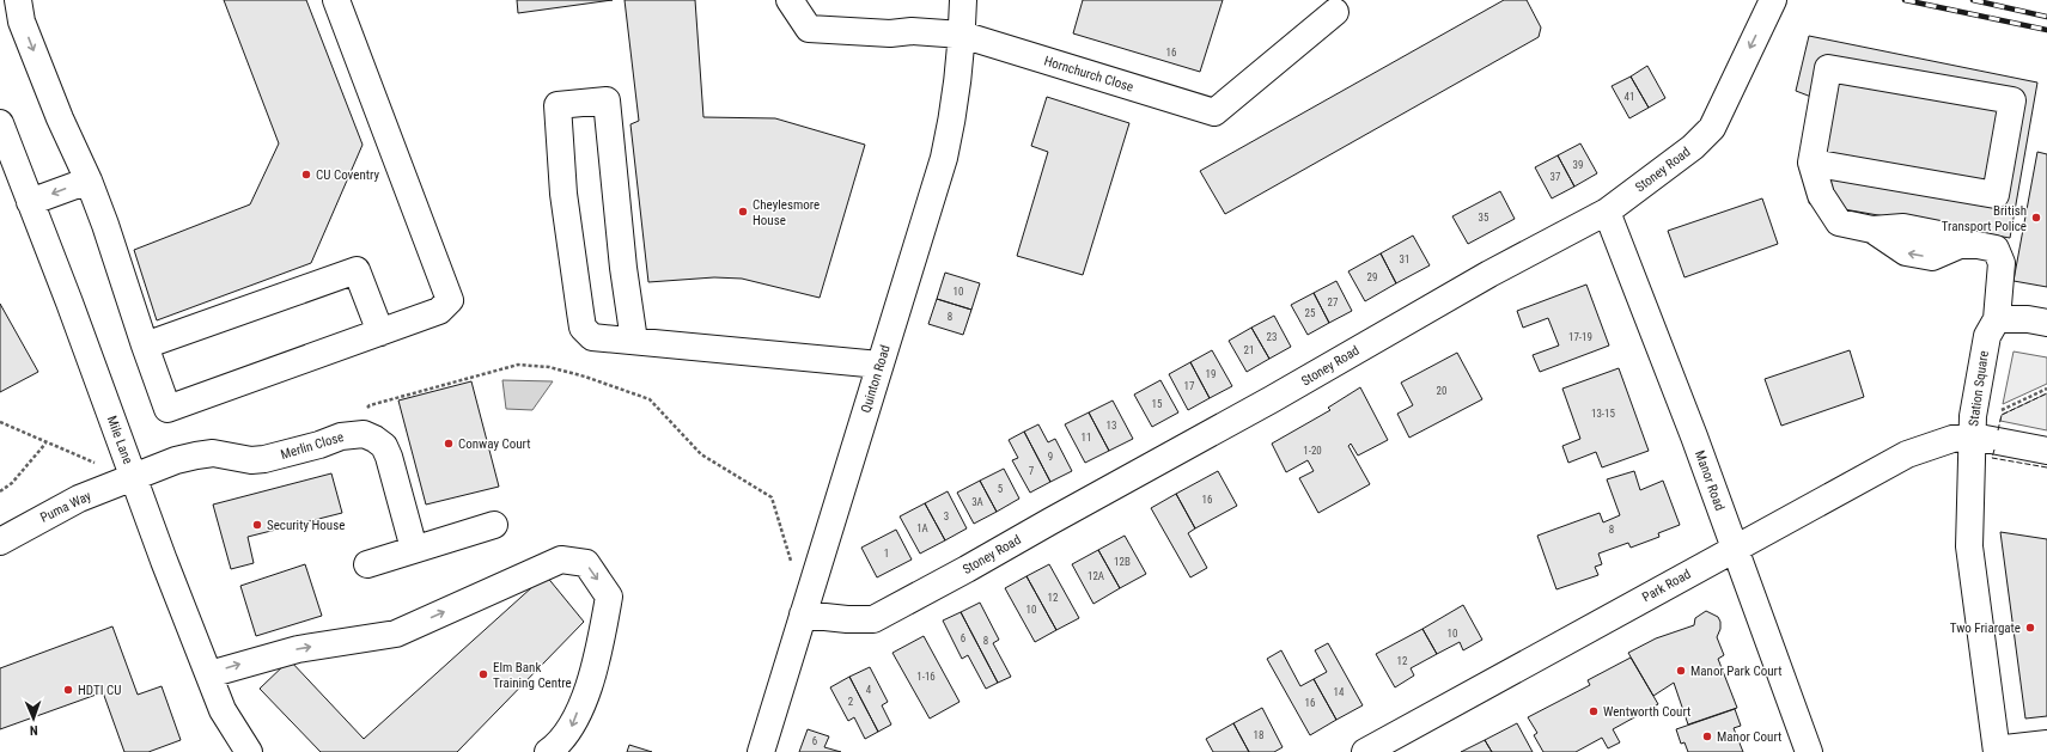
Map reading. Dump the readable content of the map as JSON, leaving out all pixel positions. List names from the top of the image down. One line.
{"streets":{"street":["Hornchurch Close","Stoney Road","Quinton Road","Station Square","Mile Lane","Merlin Close","Manor Road","Puma Way","Park Road"]},"crossings":[["Hornchurch Close","Quinton Road"],["Stoney Road","Quinton Road"],["Stoney Road","Manor Road"],["Station Square","Park Road"],["Mile Lane","Merlin Close"],["Mile Lane","Puma Way"],["Merlin Close","Puma Way"],["Manor Road","Park Road"]],"places":["CU Coventry","Cheylesmore House","British Transport Police","Conway Court","Security House","Two Friargate","Manor Park Court","Elm Bank Training Centre","HDTI CU","Wentworth Court","Manor Court"],"house_numbers":["16","41","39","37","35","31","29","10","27","25","8","23","17-19","21","19","17","20","15","13-15","13","11","1-20","9","7","5","16","3A","3","1A","8","1","12B","12A","12","10","10","6","8","12","1-16","4","14","2","16","18","6"],"north":"bottom"}
